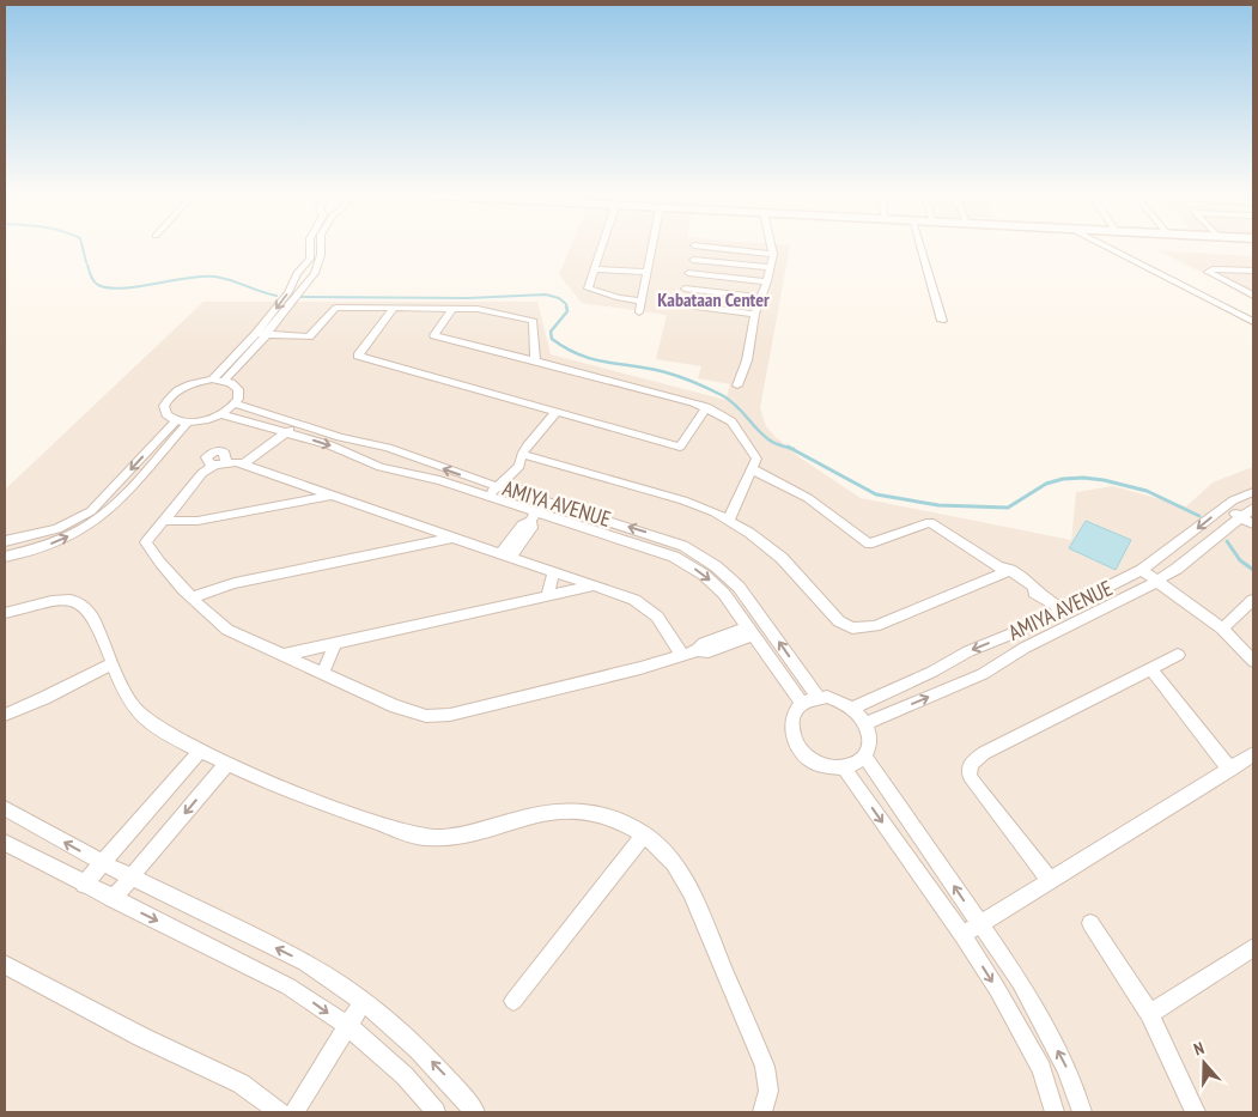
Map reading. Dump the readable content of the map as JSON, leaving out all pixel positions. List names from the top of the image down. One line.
{"streets":{"street":["AMIYA AVENUE"]},"districts":["Kabataan Center"],"north":"top"}
